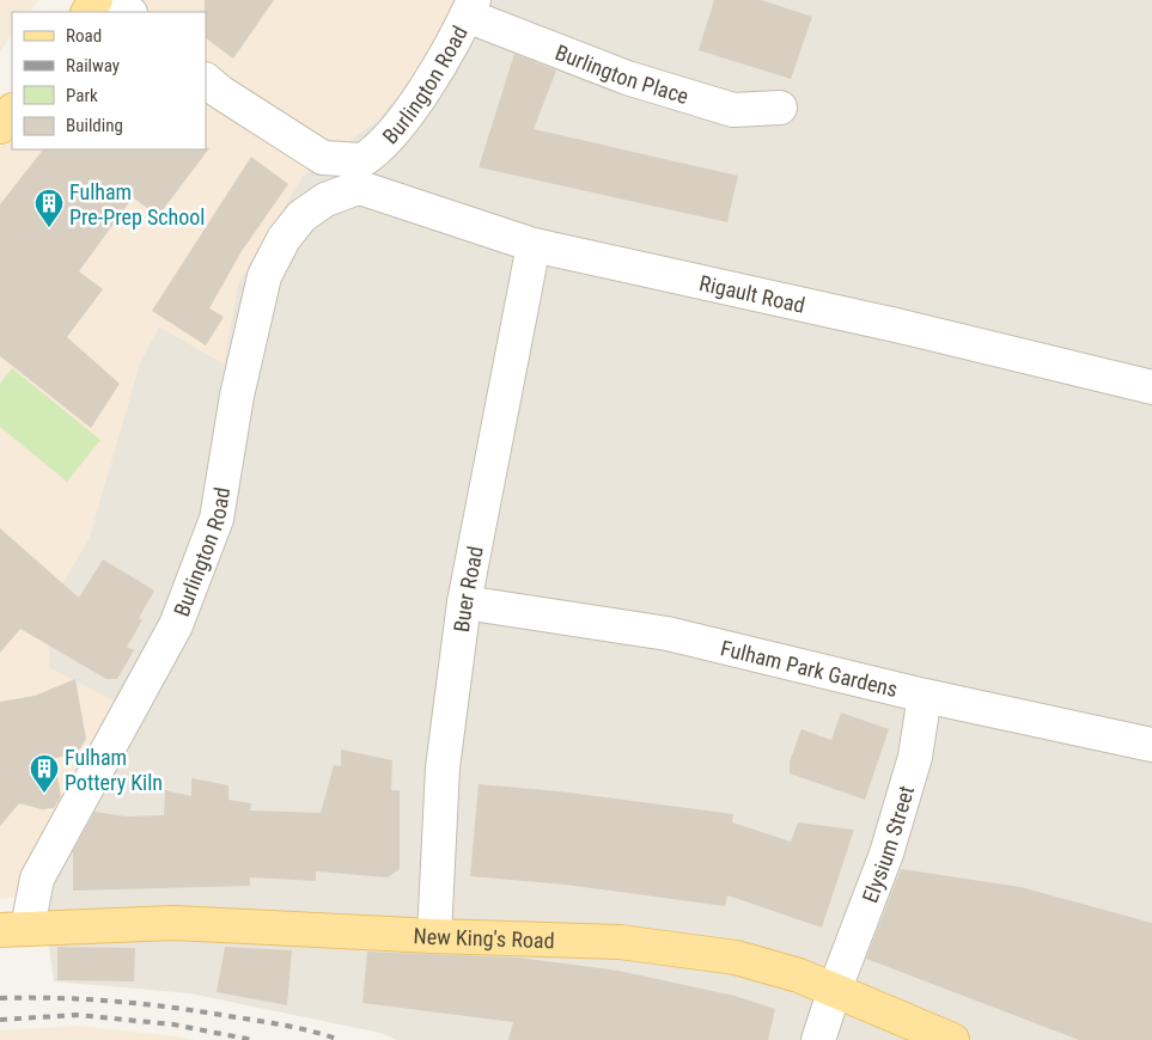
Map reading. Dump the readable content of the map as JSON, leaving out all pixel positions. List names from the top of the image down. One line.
{"streets":{"main road":["New King's Road"],"street":["Burlington Place","Burlington Road","Rigault Road","Buer Road","Fulham Park Gardens","Elysium Street"]},"crossings":[["Burlington Place","Burlington Road"],["Burlington Road","Rigault Road"],["Burlington Road","New King's Road"],["Rigault Road","Buer Road"],["Buer Road","Fulham Park Gardens"],["Buer Road","New King's Road"],["Fulham Park Gardens","Elysium Street"],["Elysium Street","New King's Road"]],"places":{"building":["Fulham Pre-Prep School","Fulham Pottery Kiln"]},"legend":["Road","Railway","Park","Building"]}
